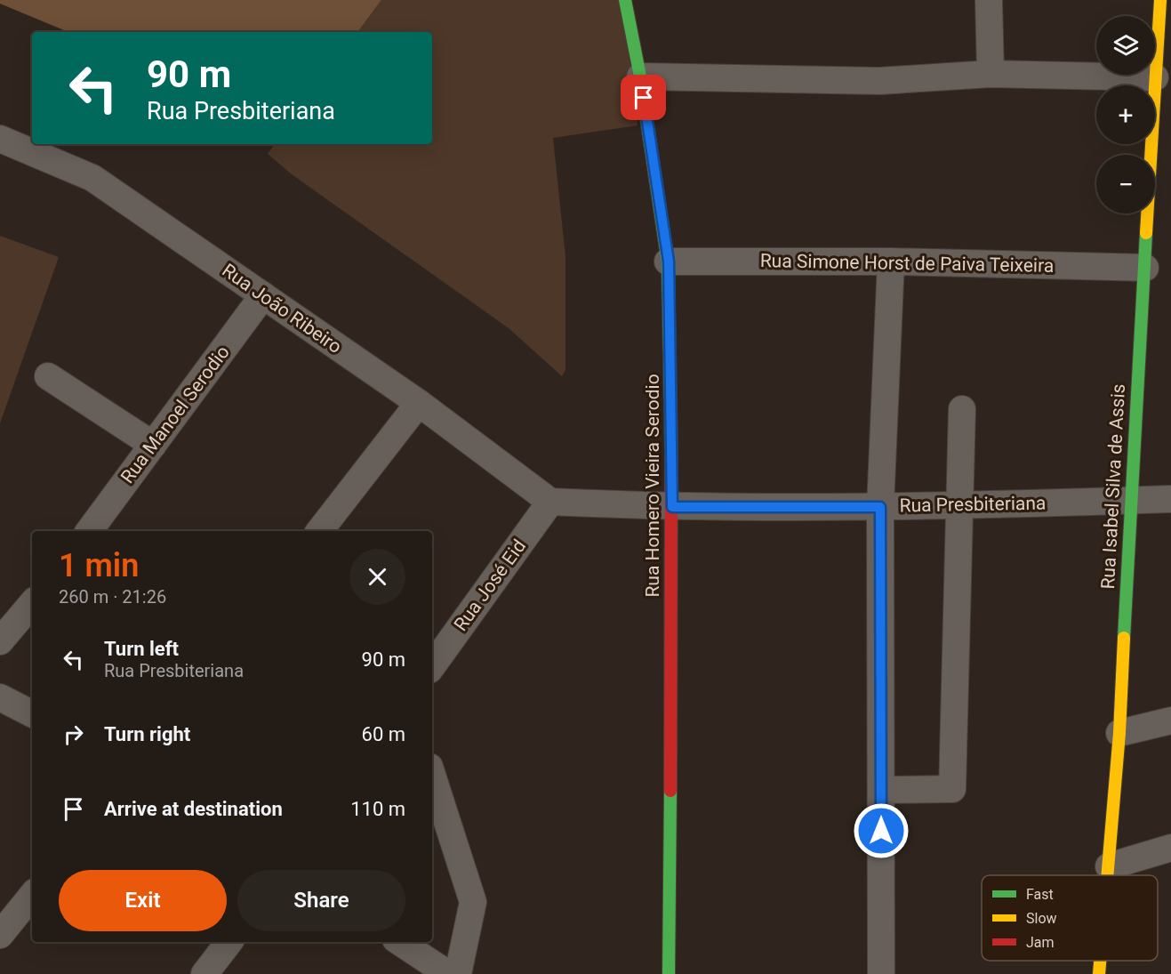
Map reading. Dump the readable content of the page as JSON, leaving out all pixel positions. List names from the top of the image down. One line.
{"streets":{"street":["Rua Simone Horst de Paiva Teixeira","Rua João Ribeiro","Rua Manoel Serodio","Rua Homero Vieira Serodio","Rua Isabel Silva de Assis","Rua Presbiteriana","Rua José Eid"]},"crossings":[["Rua Simone Horst de Paiva Teixeira","Rua Homero Vieira Serodio"],["Rua Simone Horst de Paiva Teixeira","Rua Isabel Silva de Assis"],["Rua João Ribeiro","Rua Manoel Serodio"],["Rua João Ribeiro","Rua Presbiteriana"],["Rua João Ribeiro","Rua José Eid"],["Rua Homero Vieira Serodio","Rua Presbiteriana"],["Rua Isabel Silva de Assis","Rua Presbiteriana"],["Rua Presbiteriana","Rua José Eid"]],"legend":["Fast","Slow","Jam"],"page":{"map_buttons":["+","−"],"turn":["90 m","Rua Presbiteriana"],"heading":["1 min","260 m · 21:26"],"list":[{"name":"Turn left","note":"Rua Presbiteriana","value":"90 m"},{"name":"Turn right","value":"60 m"},{"name":"Arrive at destination","value":"110 m"}],"buttons":["Exit","Share"]}}
